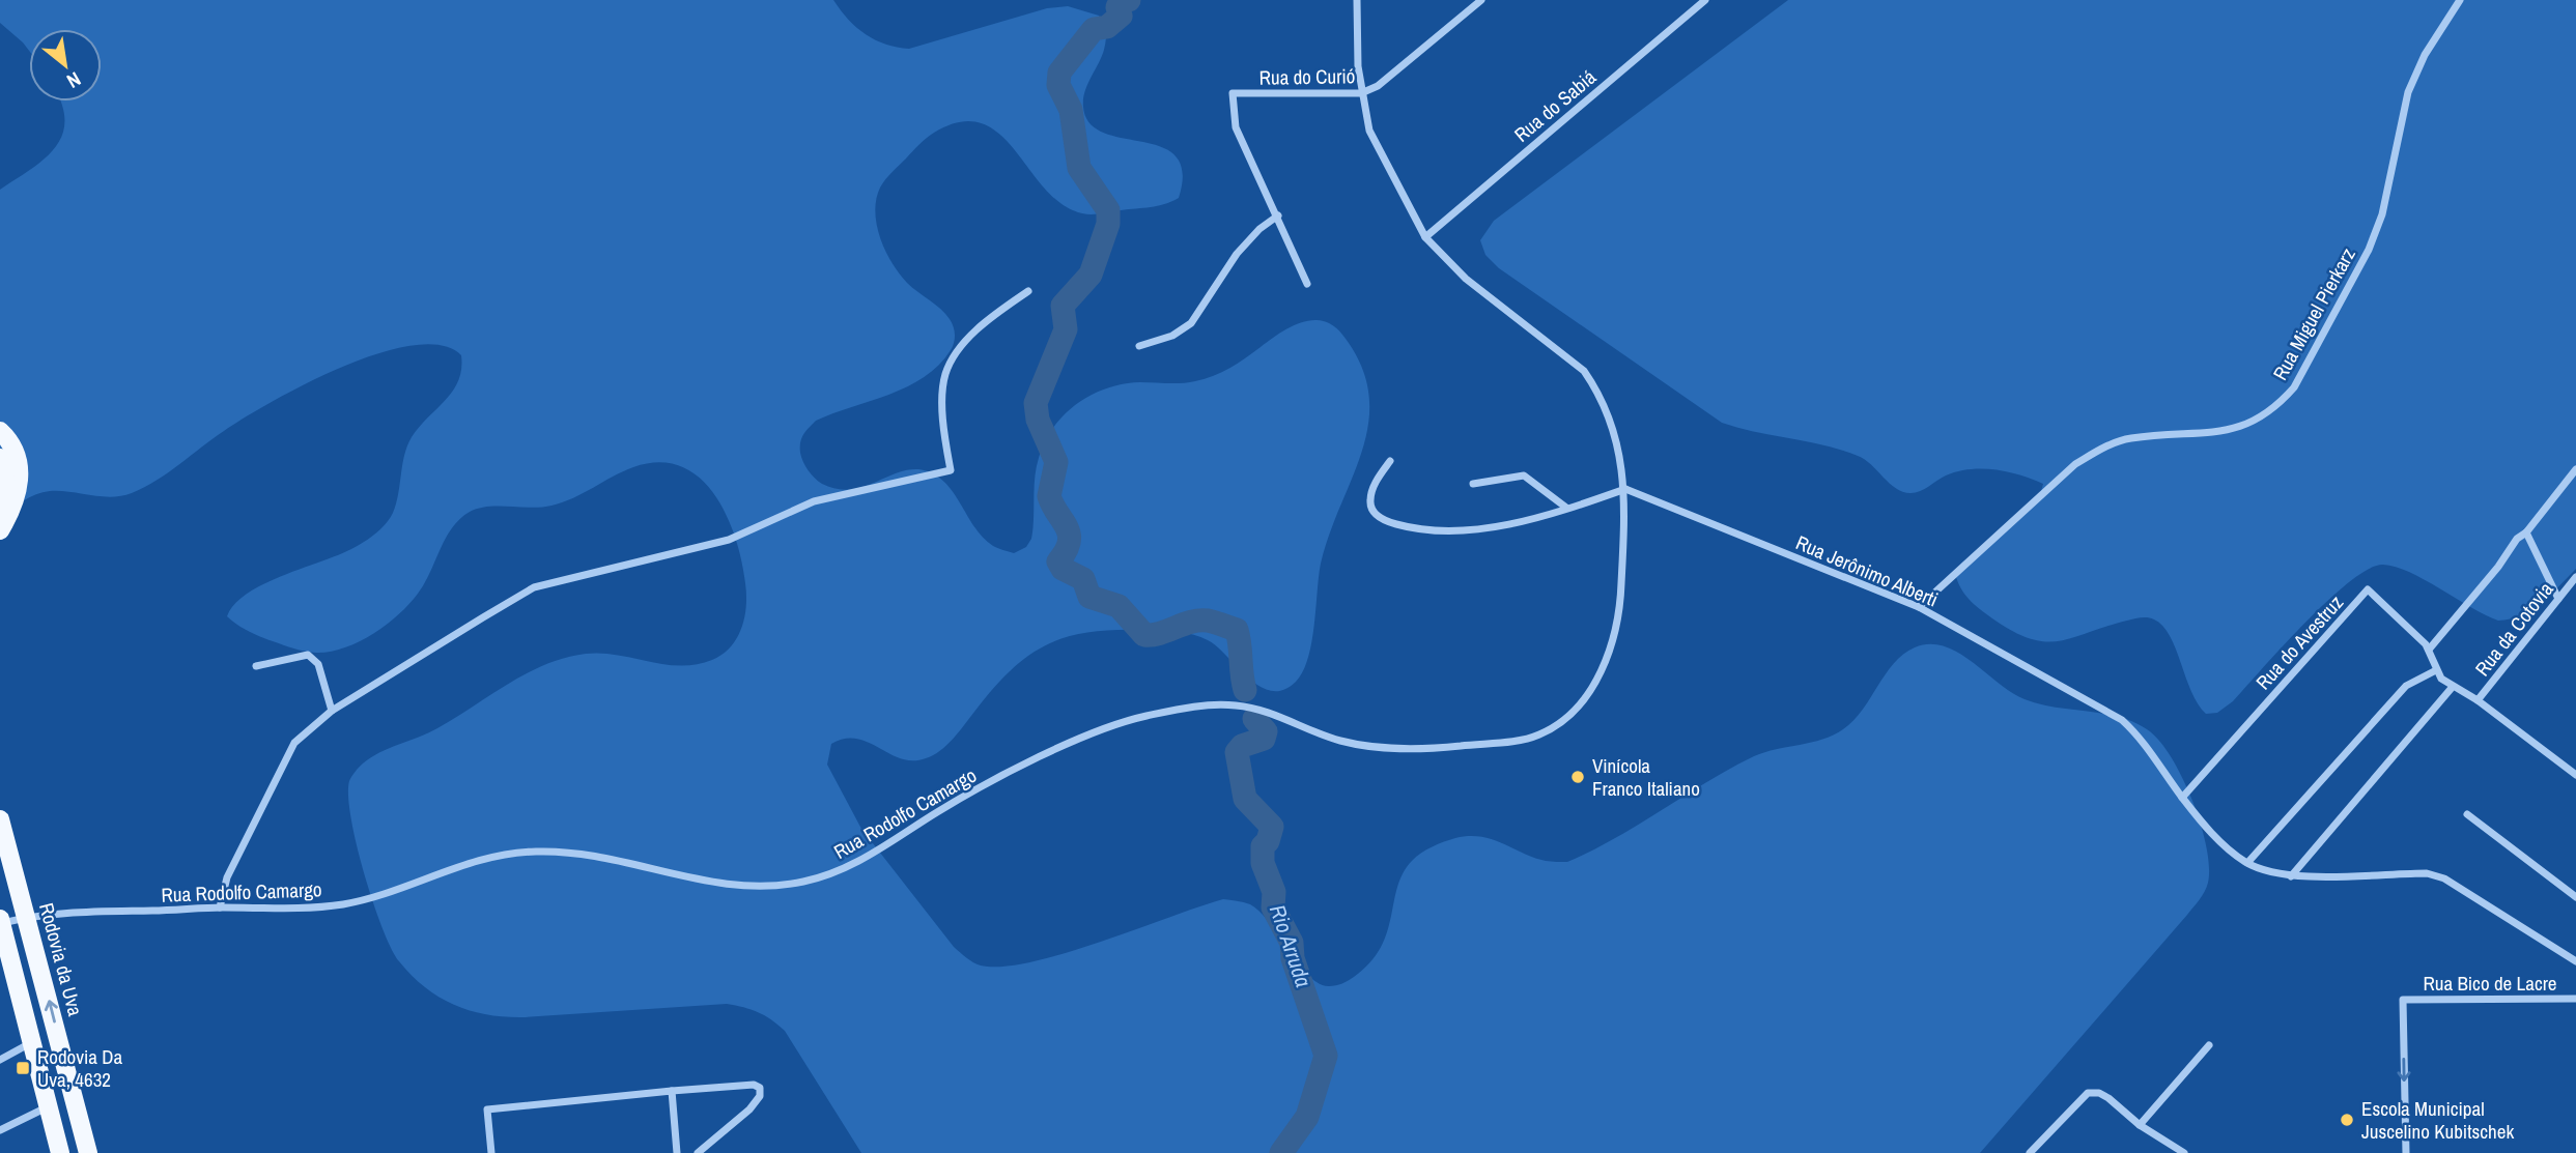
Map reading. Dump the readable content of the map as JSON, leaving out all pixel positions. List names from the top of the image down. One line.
{"streets":{"main road":["Rodovia da Uva"],"street":["Rua do Curió","Rua do Sabiá","Rua Miguel Pierkarz","Rua Jerônimo Alberti","Rua da Cotovia","Rua do Avestruz","Rua Rodolfo Camargo","Rua Bico de Lacre"]},"crossings":[["Rua Miguel Pierkarz","Rua Jerônimo Alberti"],["Rua Jerônimo Alberti","Rua do Avestruz"],["Rua Jerônimo Alberti","Rua Rodolfo Camargo"],["Rua da Cotovia","Rua do Avestruz"],["Rua Rodolfo Camargo","Rodovia da Uva"]],"water":["Rio Arruda"],"places":{"other":["Vinícola Franco Italiano","Escola Municipal Juscelino Kubitschek"],"transit":["Rodovia Da Uva, 4632"]},"north":"bottom right"}
